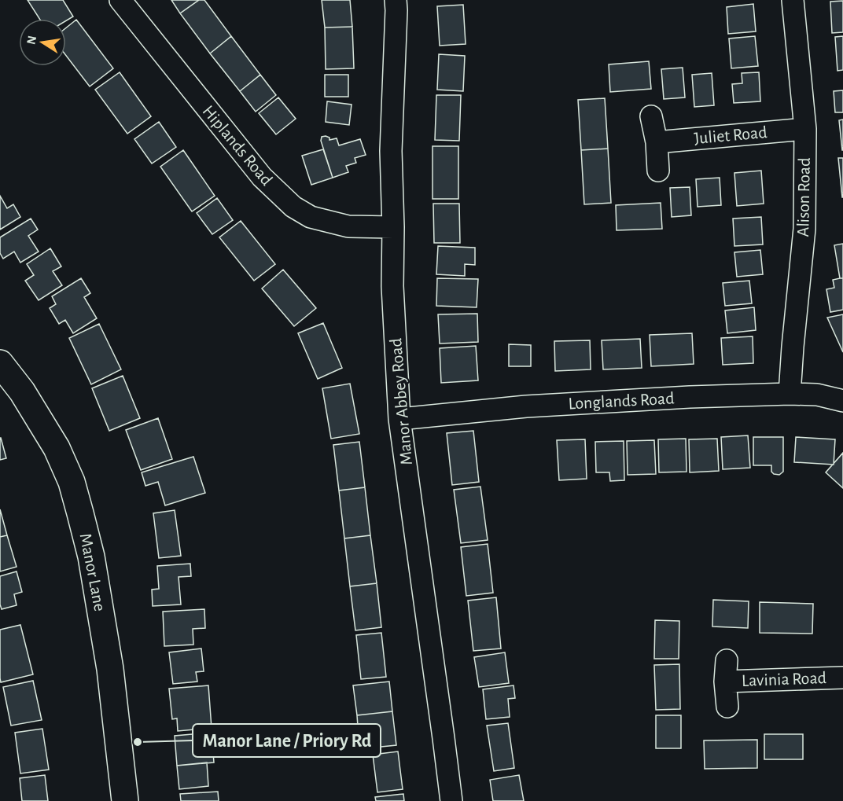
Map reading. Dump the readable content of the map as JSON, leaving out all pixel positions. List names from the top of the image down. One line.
{"streets":{"main road":["Manor Lane"],"street":["Juliet Road","Hiplands Road","Alison Road","Longlands Road","Manor Abbey Road","Lavinia Road"]},"crossings":[["Juliet Road","Alison Road"],["Hiplands Road","Manor Abbey Road"],["Alison Road","Longlands Road"],["Longlands Road","Manor Abbey Road"]],"places":["Manor Lane / Priory Rd"],"north":"left"}
